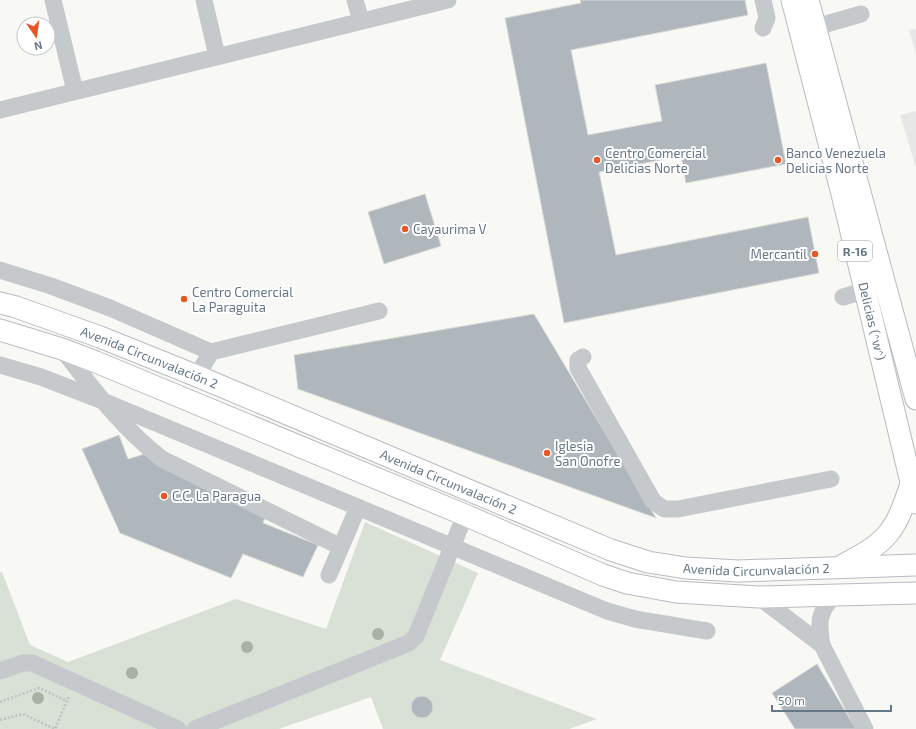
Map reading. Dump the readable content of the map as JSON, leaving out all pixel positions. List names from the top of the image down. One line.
{"streets":{"main road":["R-16","Delicias (^w^)","Avenida Circunvalación 2"]},"places":["Centro Comercial Delicias Norte","Banco Venezuela Delicias Norte","Cayaurima V","Mercantil","Centro Comercial La Paraguita","Iglesia San Onofre","C.C. La Paragua"],"scale_bar":"50 m","north":"bottom"}
